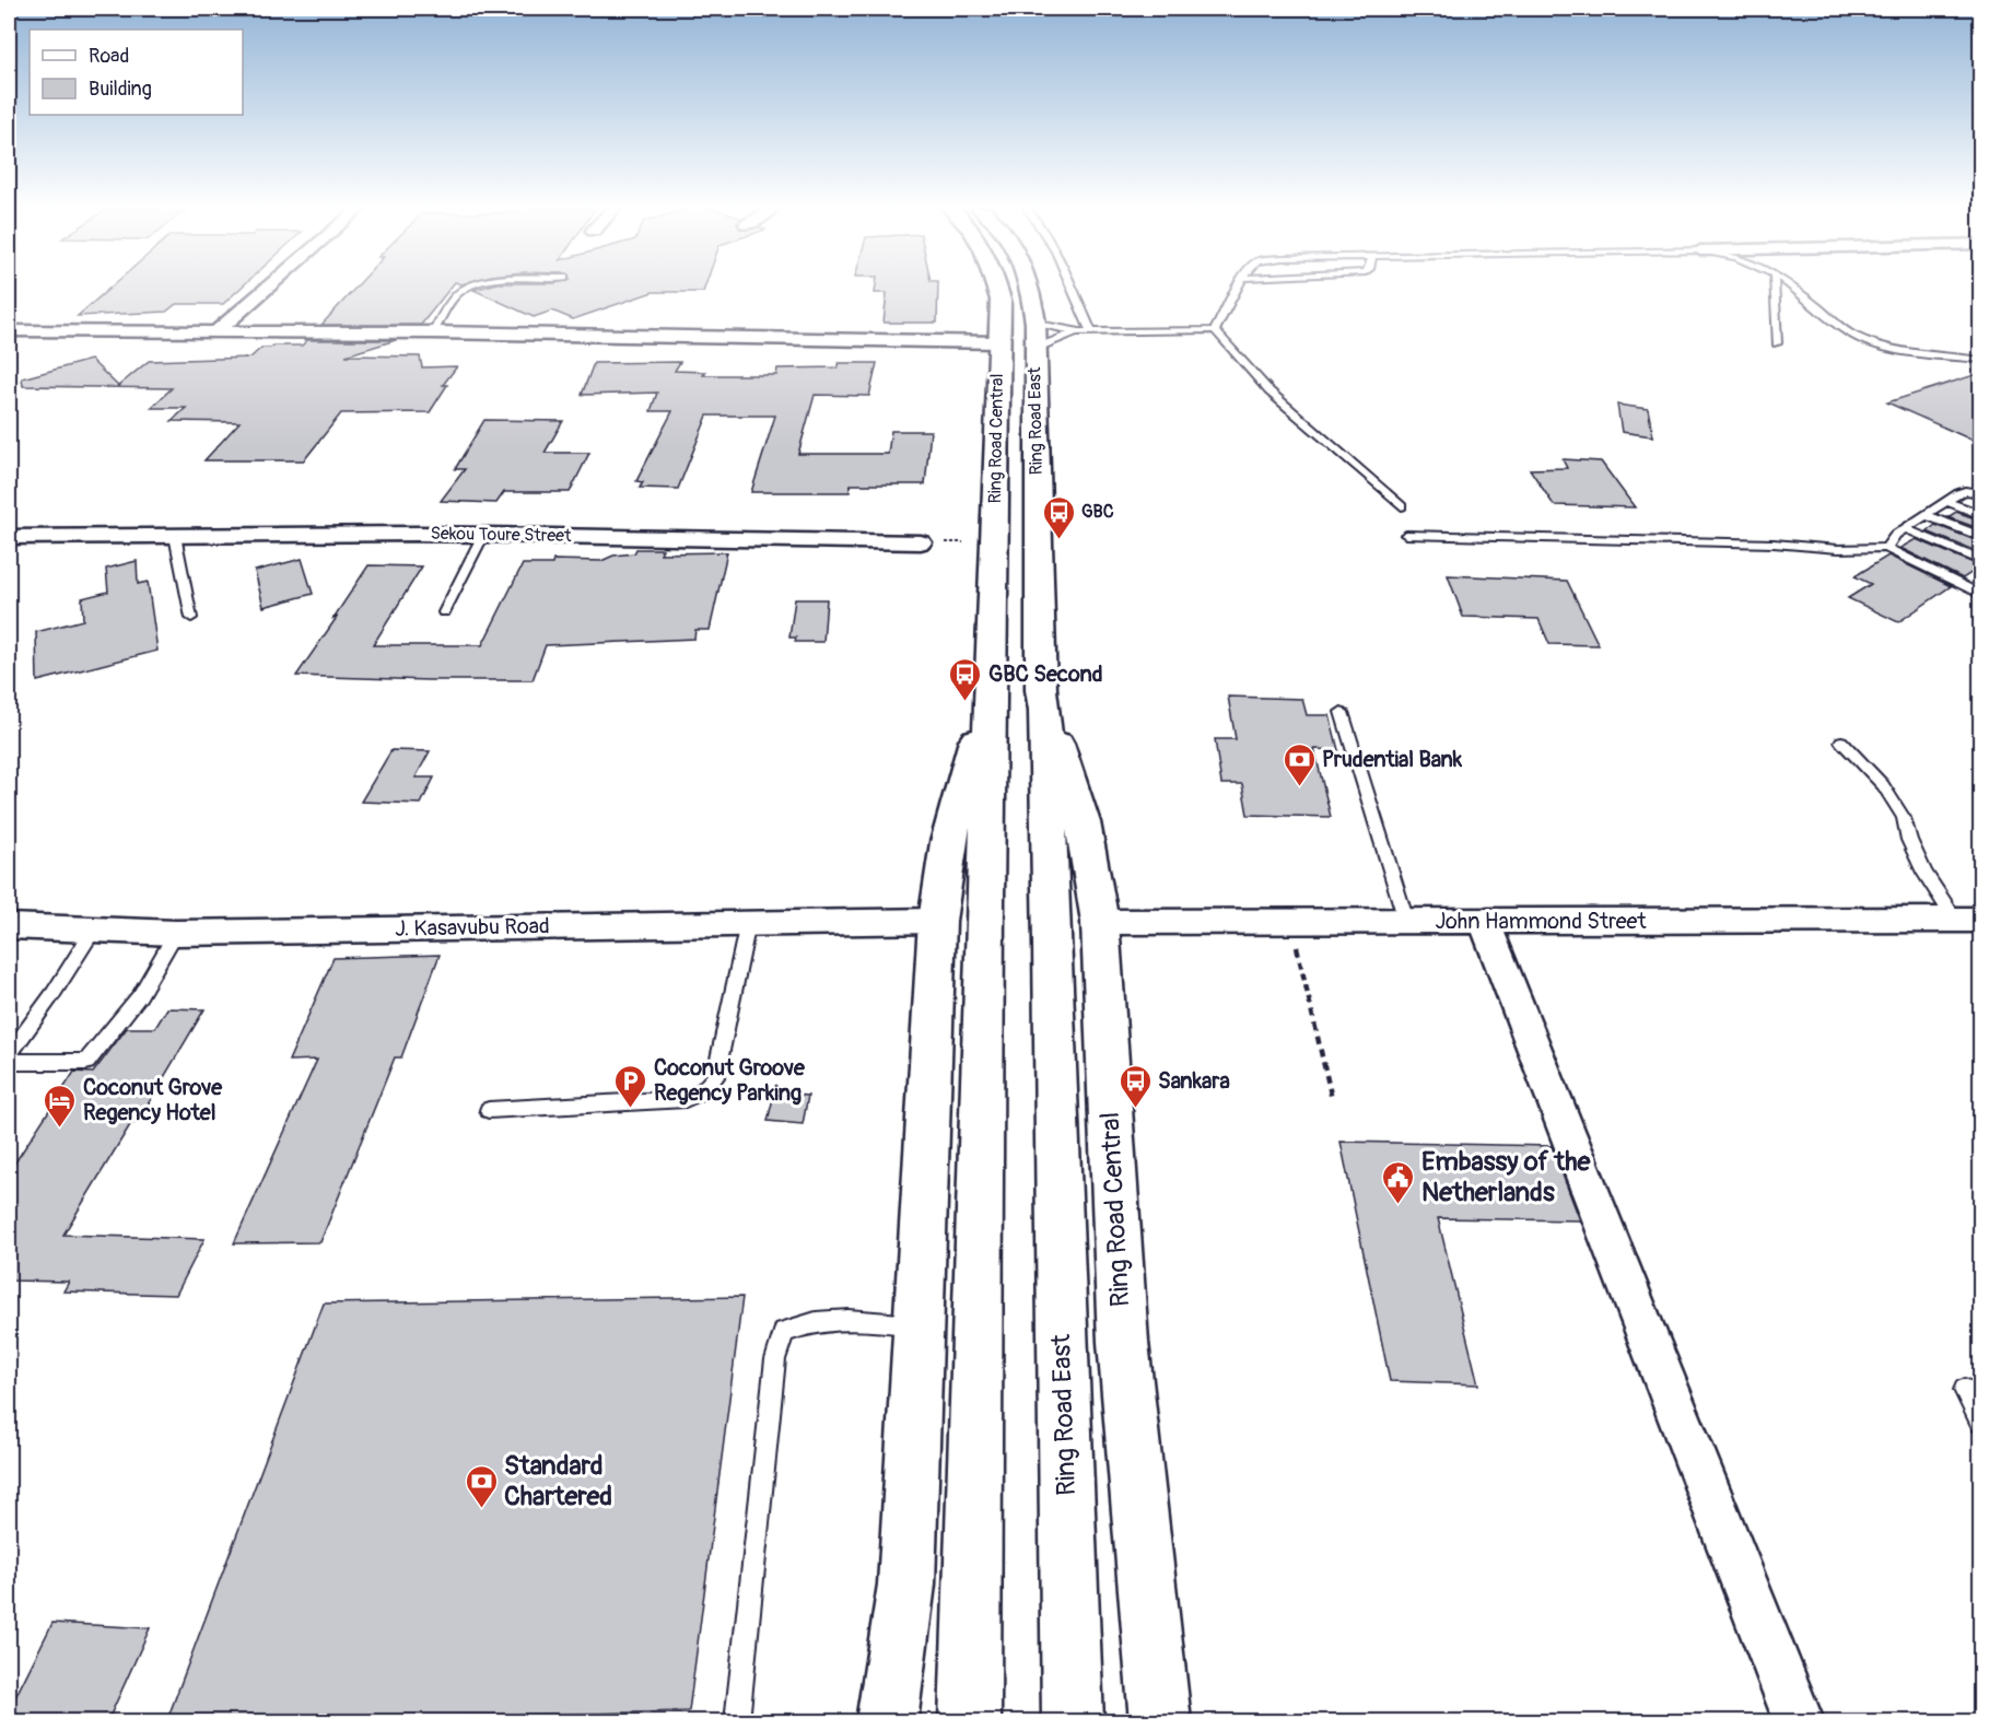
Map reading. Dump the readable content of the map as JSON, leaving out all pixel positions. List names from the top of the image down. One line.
{"streets":{"main road":["Ring Road East","Ring Road Central"],"street":["Sekou Toure Street","John Hammond Street","J. Kasavubu Road"]},"crossings":[["Ring Road East","Ring Road Central"],["Ring Road Central","John Hammond Street"],["Ring Road Central","J. Kasavubu Road"]],"places":{"bus stop":["GBC","GBC Second","Sankara"],"bank":["Prudential Bank","Standard Chartered"],"parking":["Coconut Groove Regency Parking"],"hotel":["Coconut Grove Regency Hotel"],"public building":["Embassy of the Netherlands"]},"legend":["Road","Building"]}
